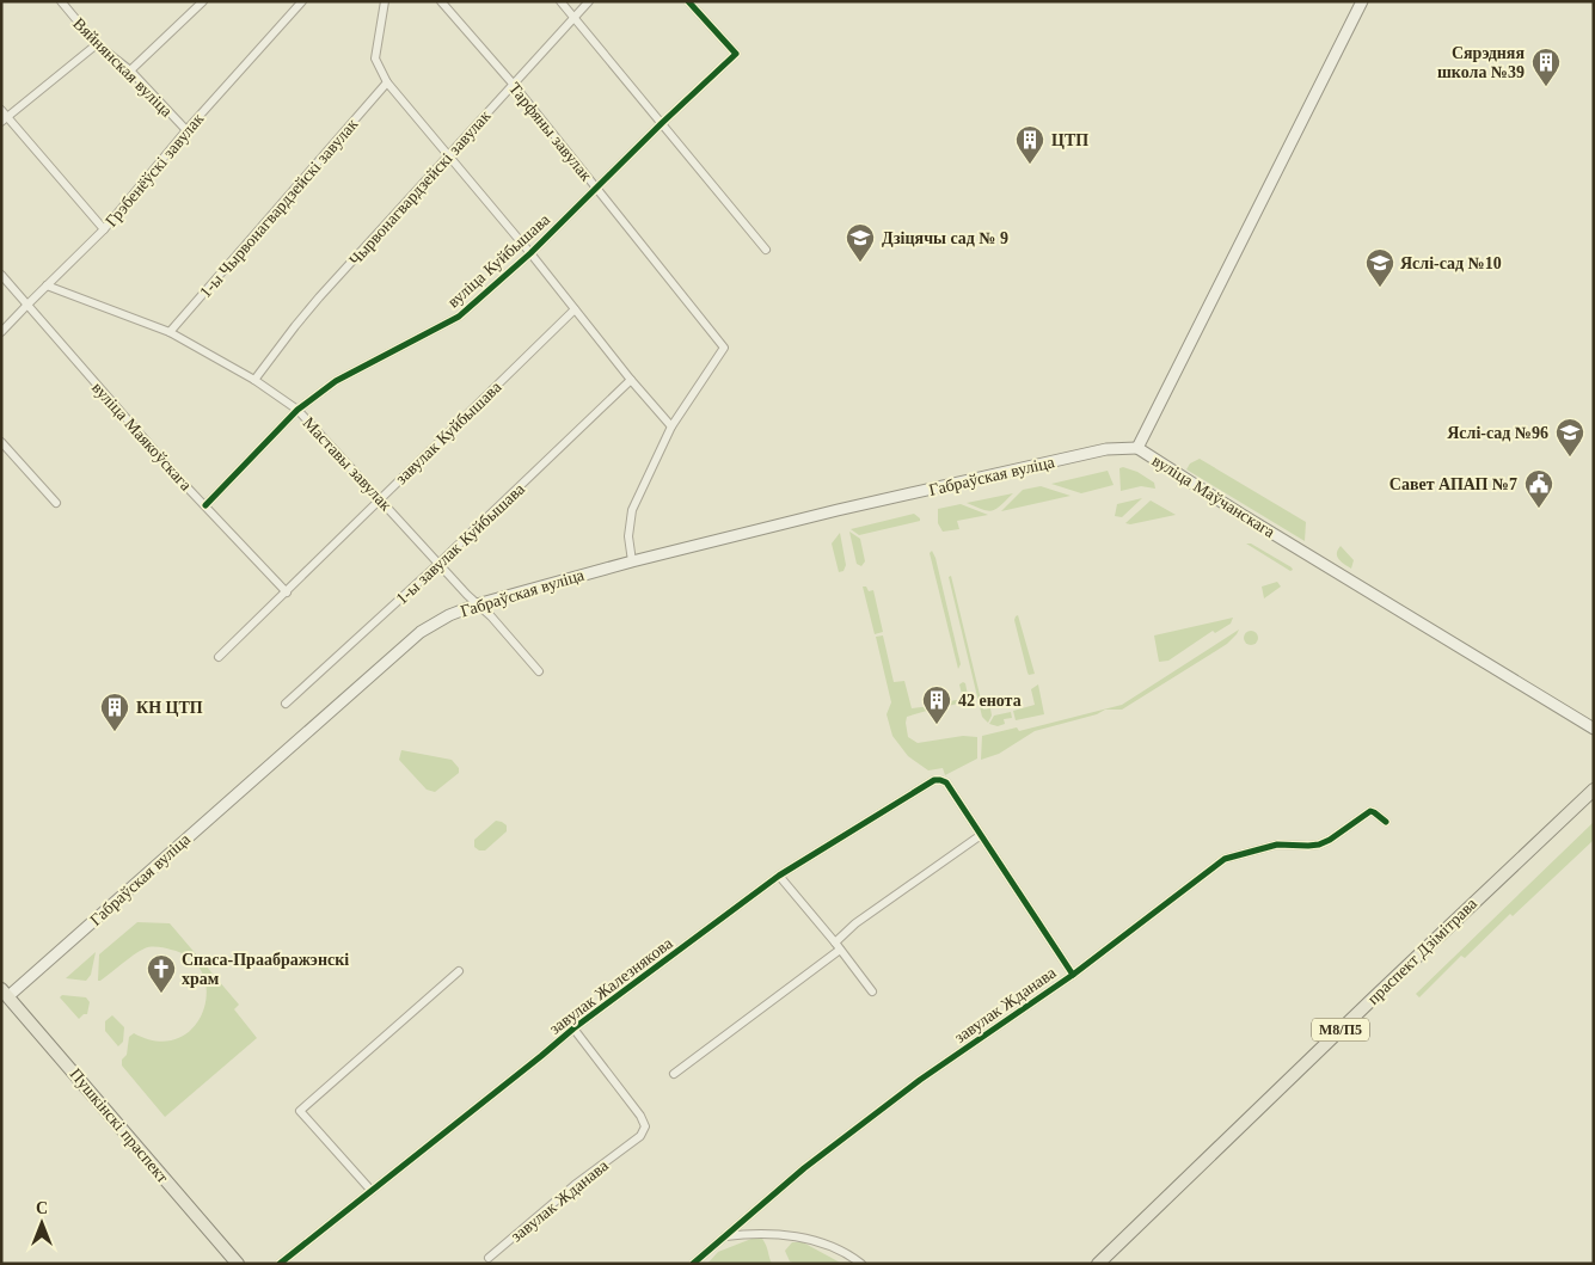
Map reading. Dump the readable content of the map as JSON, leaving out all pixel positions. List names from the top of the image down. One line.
{"streets":{"main road":["Габраўская вуліца","вуліца Маўчанскага","праспект Дзімітрава","М8/П5","Пушкінскі праспект"],"street":["Вяйнянская вуліца","Тарфяны завулак","Грэбенёўскі завулак","Чырвонагвардзейскі завулак","1-ы Чырвонагвардзейскі завулак","вуліца Куйбышава","завулак Куйбышава","вуліца Маякоўскага","Маставы завулак","1-ы завулак Куйбышава","завулак Жалезнякова","завулак Жданава"]},"crossings":[["Вяйнянская вуліца","Грэбенёўскі завулак"],["Тарфяны завулак","Чырвонагвардзейскі завулак"],["Тарфяны завулак","вуліца Куйбышава"],["Грэбенёўскі завулак","вуліца Маякоўскага"],["Грэбенёўскі завулак","Маставы завулак"],["Чырвонагвардзейскі завулак","Маставы завулак"],["1-ы Чырвонагвардзейскі завулак","Маставы завулак"],["вуліца Куйбышава","вуліца Маякоўскага"],["вуліца Куйбышава","Маставы завулак"],["завулак Куйбышава","вуліца Маякоўскага"],["завулак Куйбышава","Маставы завулак"],["Маставы завулак","Габраўская вуліца"],["Маставы завулак","1-ы завулак Куйбышава"],["Габраўская вуліца","вуліца Маўчанскага"],["Габраўская вуліца","Пушкінскі праспект"],["завулак Жалезнякова","завулак Жданава"]],"places":{"building":["Сярэдняя школа №39","ЦТП","42 енота","КН ЦТП"],"school or university":["Дзіцячы сад № 9","Яслі-сад №10","Яслі-сад №96"],"public building":["Савет АПАП №7"],"church":["Спаса-Праабражэнскі храм"]},"north":"top"}
